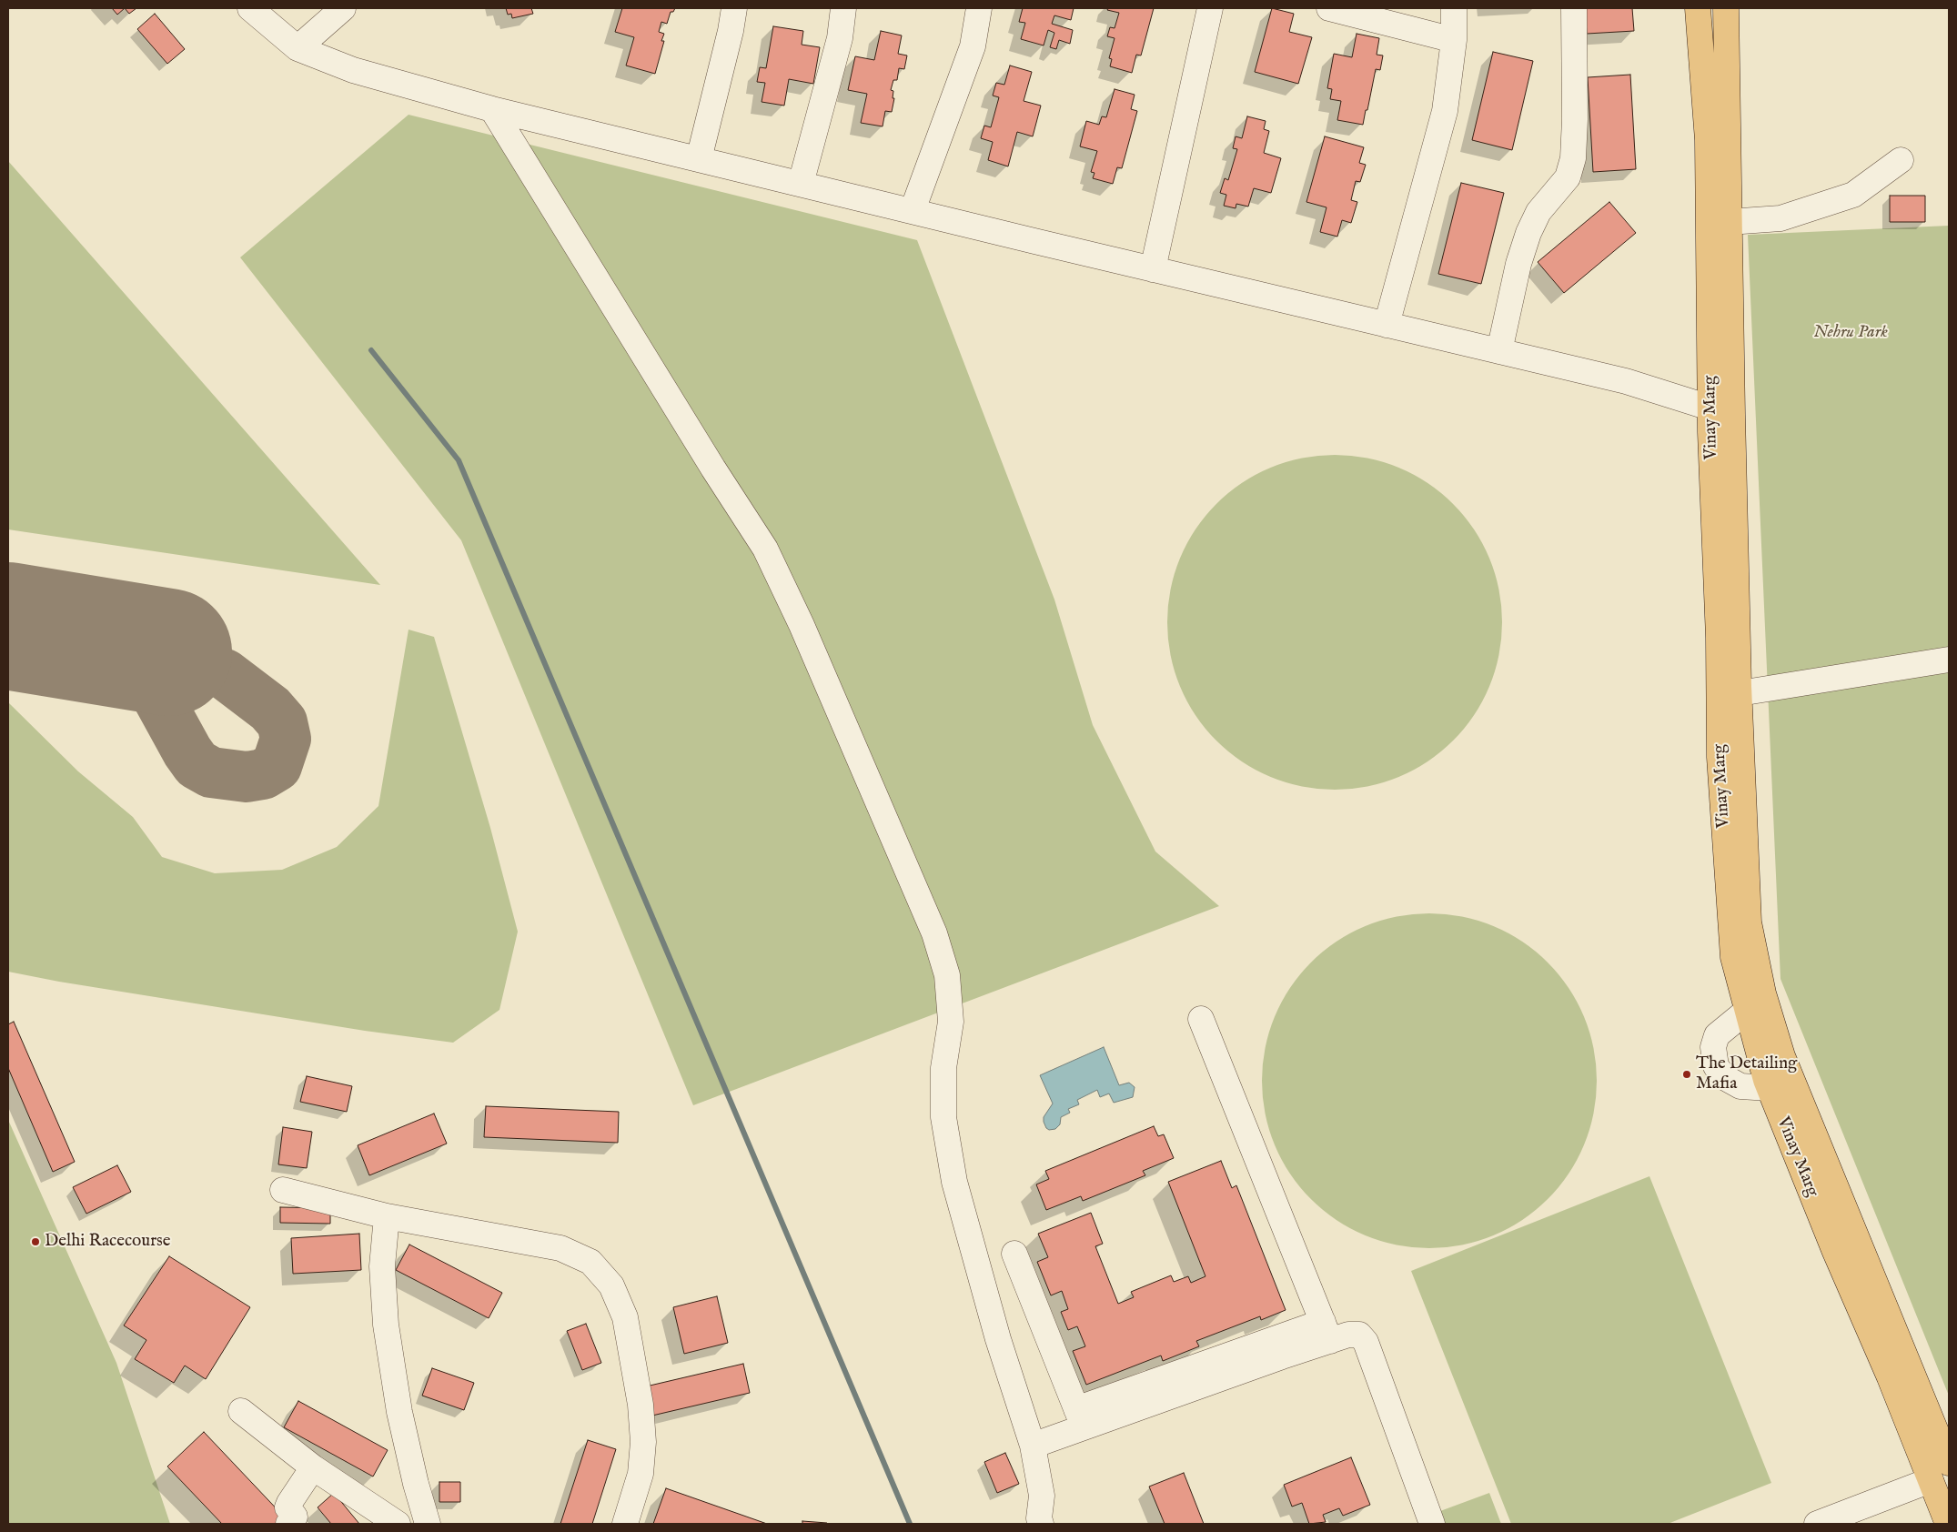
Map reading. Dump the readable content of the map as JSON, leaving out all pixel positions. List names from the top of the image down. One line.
{"streets":{"main road":["Vinay Marg"]},"parks":["Nehru Park"],"places":["The Detailing Mafia","Delhi Racecourse"]}
